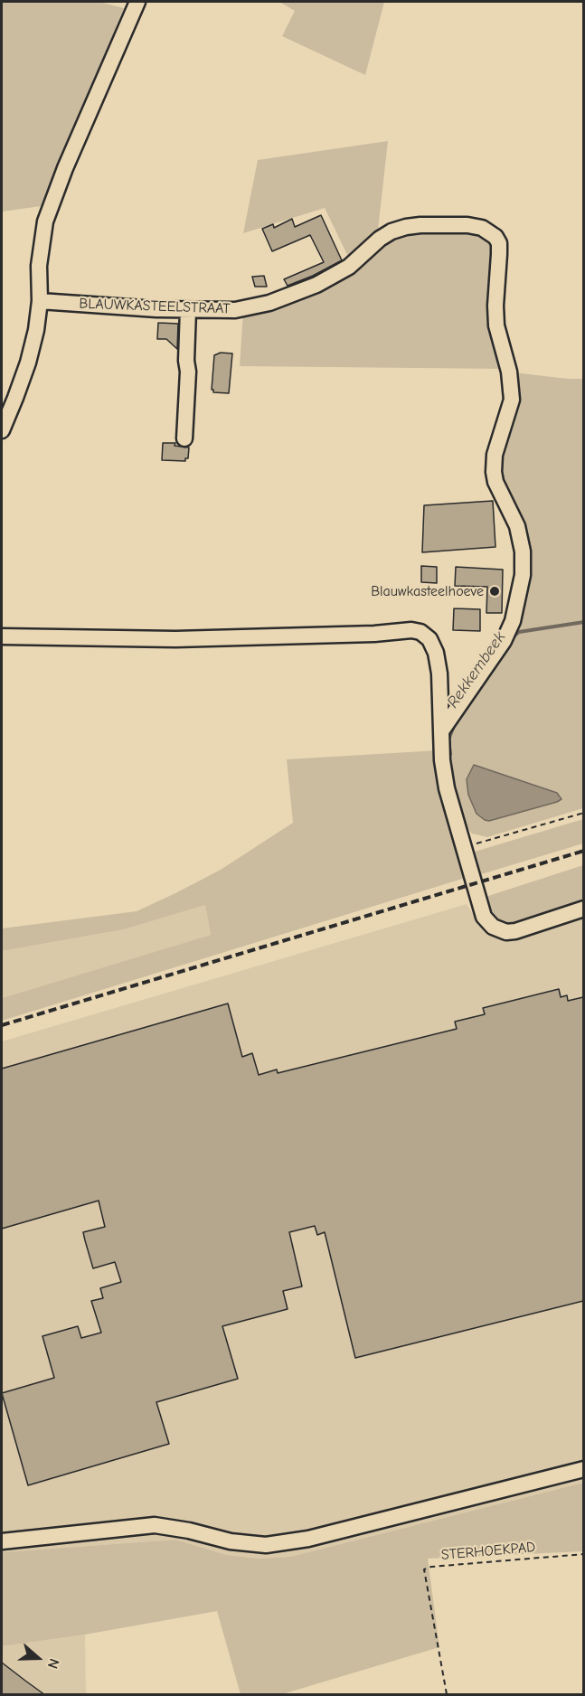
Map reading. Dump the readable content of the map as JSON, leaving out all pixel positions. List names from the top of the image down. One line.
{"streets":{"street":["BLAUWKASTEELSTRAAT"],"path":["STERHOEKPAD"]},"water":["Rekkembeek"],"places":["Blauwkasteelhoeve"],"north":"right"}
